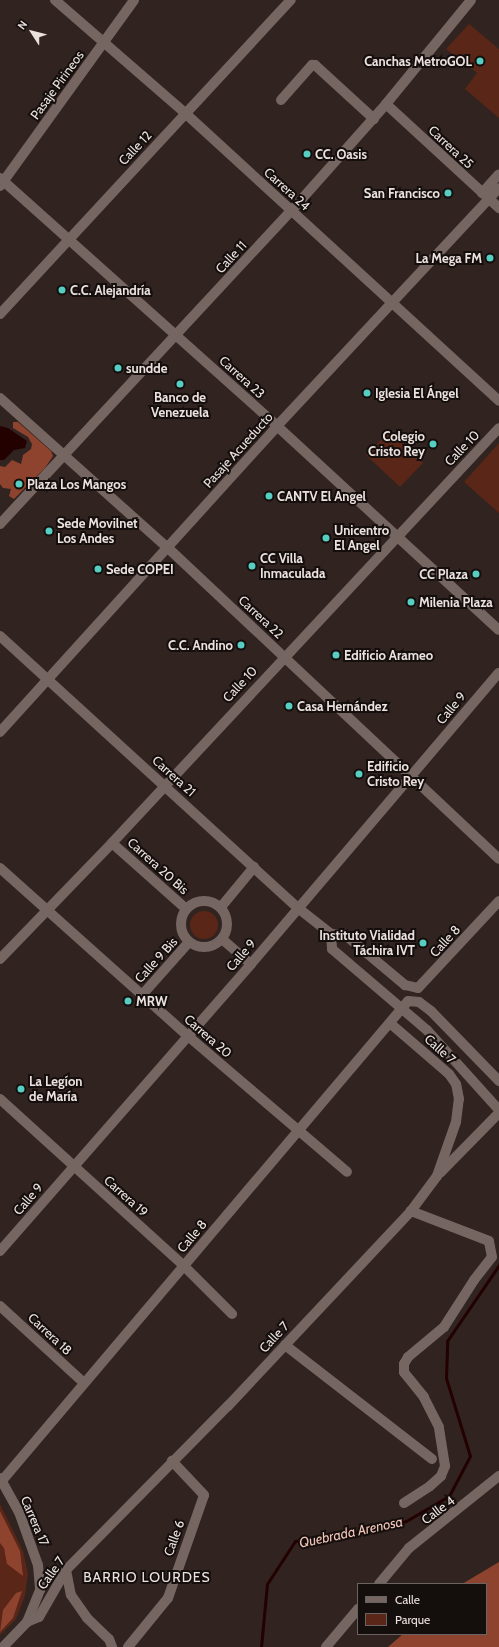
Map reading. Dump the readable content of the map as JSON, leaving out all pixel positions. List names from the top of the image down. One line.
{"streets":{"street":["Pasaje Pirineos","Carrera 25","Calle 12","Carrera 24","Calle 11","Carrera 23","Calle 10","Pasaje Acueducto","Carrera 22","Calle 9","Carrera 21","Carrera 20 Bis","Calle 8","Calle 9 Bis","Carrera 20","Calle 7","Carrera 19","Carrera 18","Calle 4","Carrera 17","Calle 6"]},"crossings":[["Pasaje Pirineos","Carrera 24"],["Pasaje Pirineos","Carrera 23"],["Carrera 25","Calle 11"],["Carrera 25","Pasaje Acueducto"],["Calle 12","Carrera 24"],["Calle 12","Carrera 23"],["Carrera 24","Calle 11"],["Carrera 24","Pasaje Acueducto"],["Calle 11","Carrera 23"],["Calle 11","Carrera 22"],["Carrera 23","Calle 10"],["Carrera 23","Pasaje Acueducto"],["Calle 10","Carrera 22"],["Calle 10","Carrera 21"],["Calle 10","Carrera 20 Bis"],["Calle 10","Carrera 20"],["Pasaje Acueducto","Carrera 22"],["Pasaje Acueducto","Carrera 21"],["Carrera 22","Calle 9"],["Calle 9","Carrera 21"],["Calle 9","Carrera 20"],["Calle 9","Carrera 19"],["Carrera 21","Calle 8"],["Carrera 20 Bis","Calle 9 Bis"],["Calle 8","Carrera 20"],["Calle 8","Calle 7"],["Calle 8","Carrera 19"],["Calle 8","Carrera 18"],["Calle 8","Carrera 17"],["Calle 9 Bis","Carrera 20"],["Calle 7","Carrera 17"],["Calle 7","Calle 6"]],"districts":["BARRIO LOURDES"],"water":["Quebrada Arenosa"],"places":["Canchas MetroGOL","CC. Oasis","San Francisco","La Mega FM","C.C. Alejandría","sundde","Banco de Venezuela","Iglesia El Ángel","Colegio Cristo Rey","Plaza Los Mangos","CANTV El Angel","Sede Movilnet Los Andes","Unicentro El Angel","CC Villa Inmaculada","Sede COPEI","CC Plaza","Milenia Plaza","C.C. Andino","Edificio Arameo","Casa Hernández","Edificio Cristo Rey","Instituto Vialidad Táchira IVT","MRW","La Legíon de María"],"legend":["Calle","Parque"],"north":"top left"}
